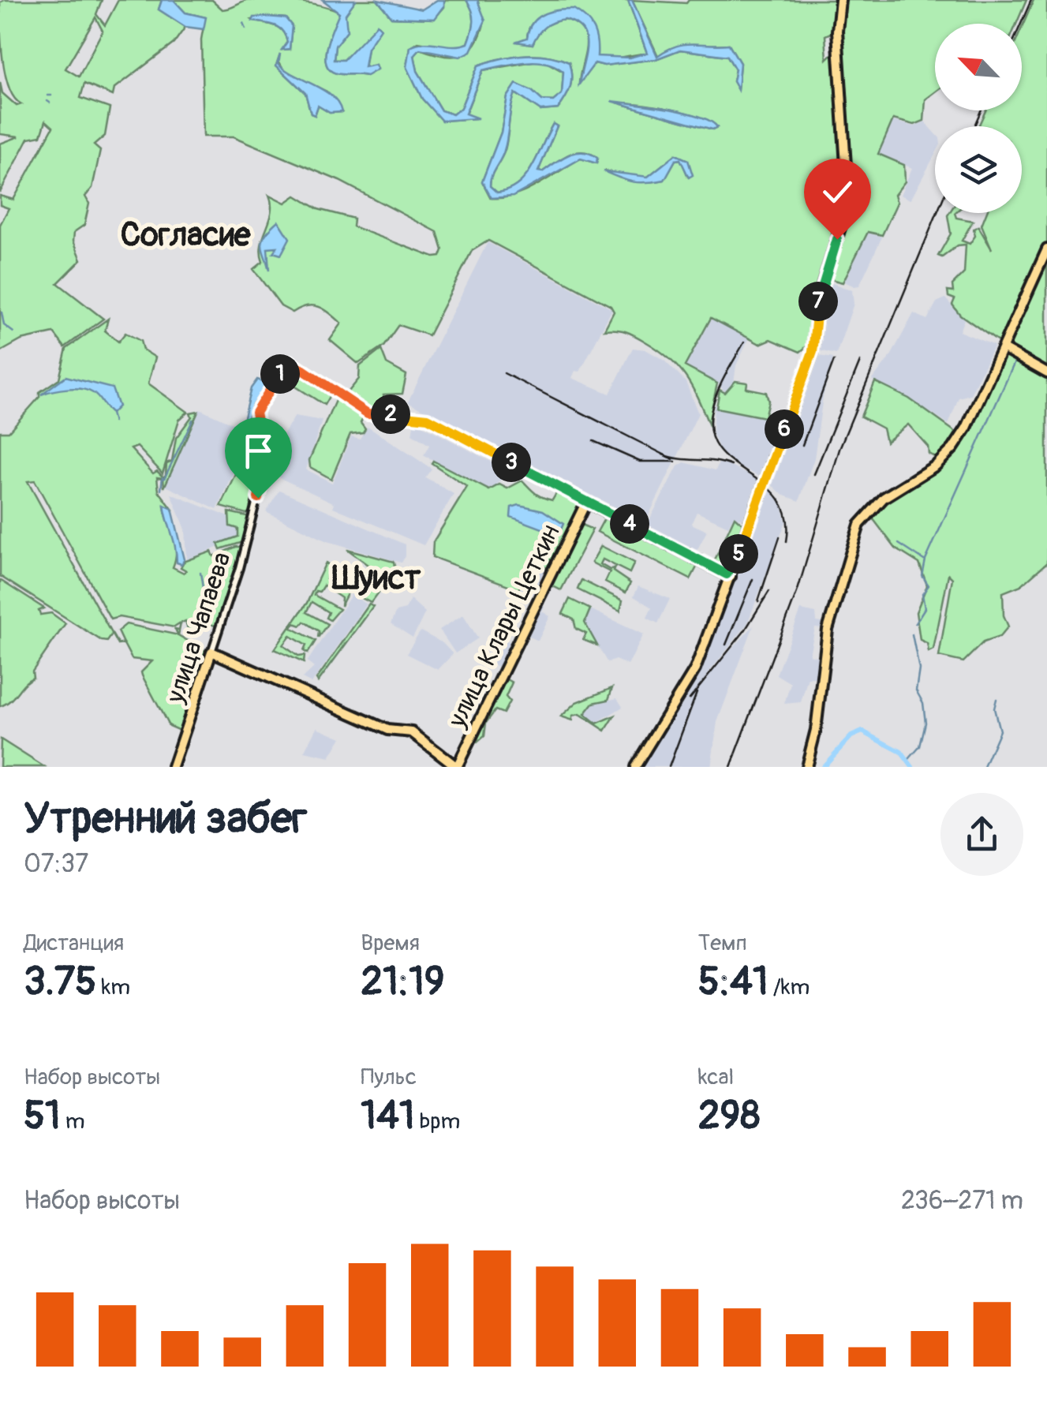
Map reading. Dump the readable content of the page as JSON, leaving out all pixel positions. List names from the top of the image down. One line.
{"streets":{"main road":["улица Клары Цеткин","улица Чапаева"]},"crossings":[["улица Клары Цеткин","улица Чапаева"]],"districts":["Согласие","Шуист"],"north":"top left","page":{"pins":["7","1","2","6","3","4","5"],"heading":["Утренний забег","07:37"],"stats":[["Дистанция","3.75 km"],["Время","21:19"],["Темп","5:41 /km"],["Набор высоты","51 m"],["Пульс","141 bpm"],["kcal","298"]],"chart":["Набор высоты","236–271 m"]}}
